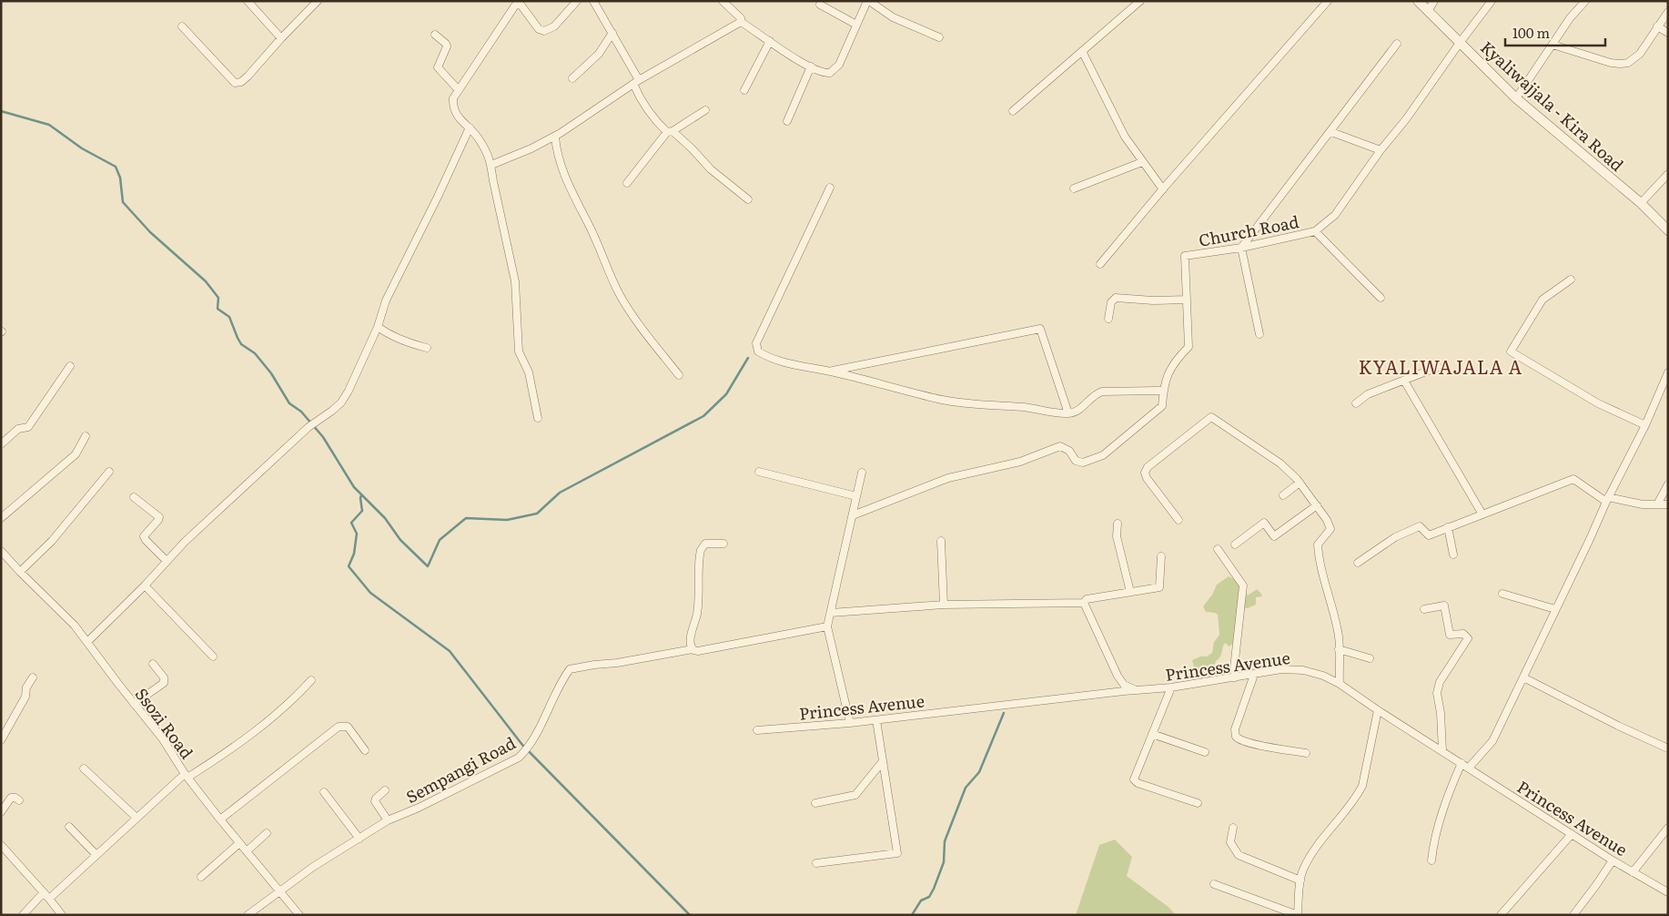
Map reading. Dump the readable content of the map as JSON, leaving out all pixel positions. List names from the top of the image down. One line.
{"streets":{"street":["Kyaliwajjala - Kira Road","Church Road","Princess Avenue","Ssozi Road","Sempangi Road"]},"crossings":[["Kyaliwajjala - Kira Road","Church Road"]],"districts":["KYALIWAJALA A"],"scale_bar":"100 m"}
